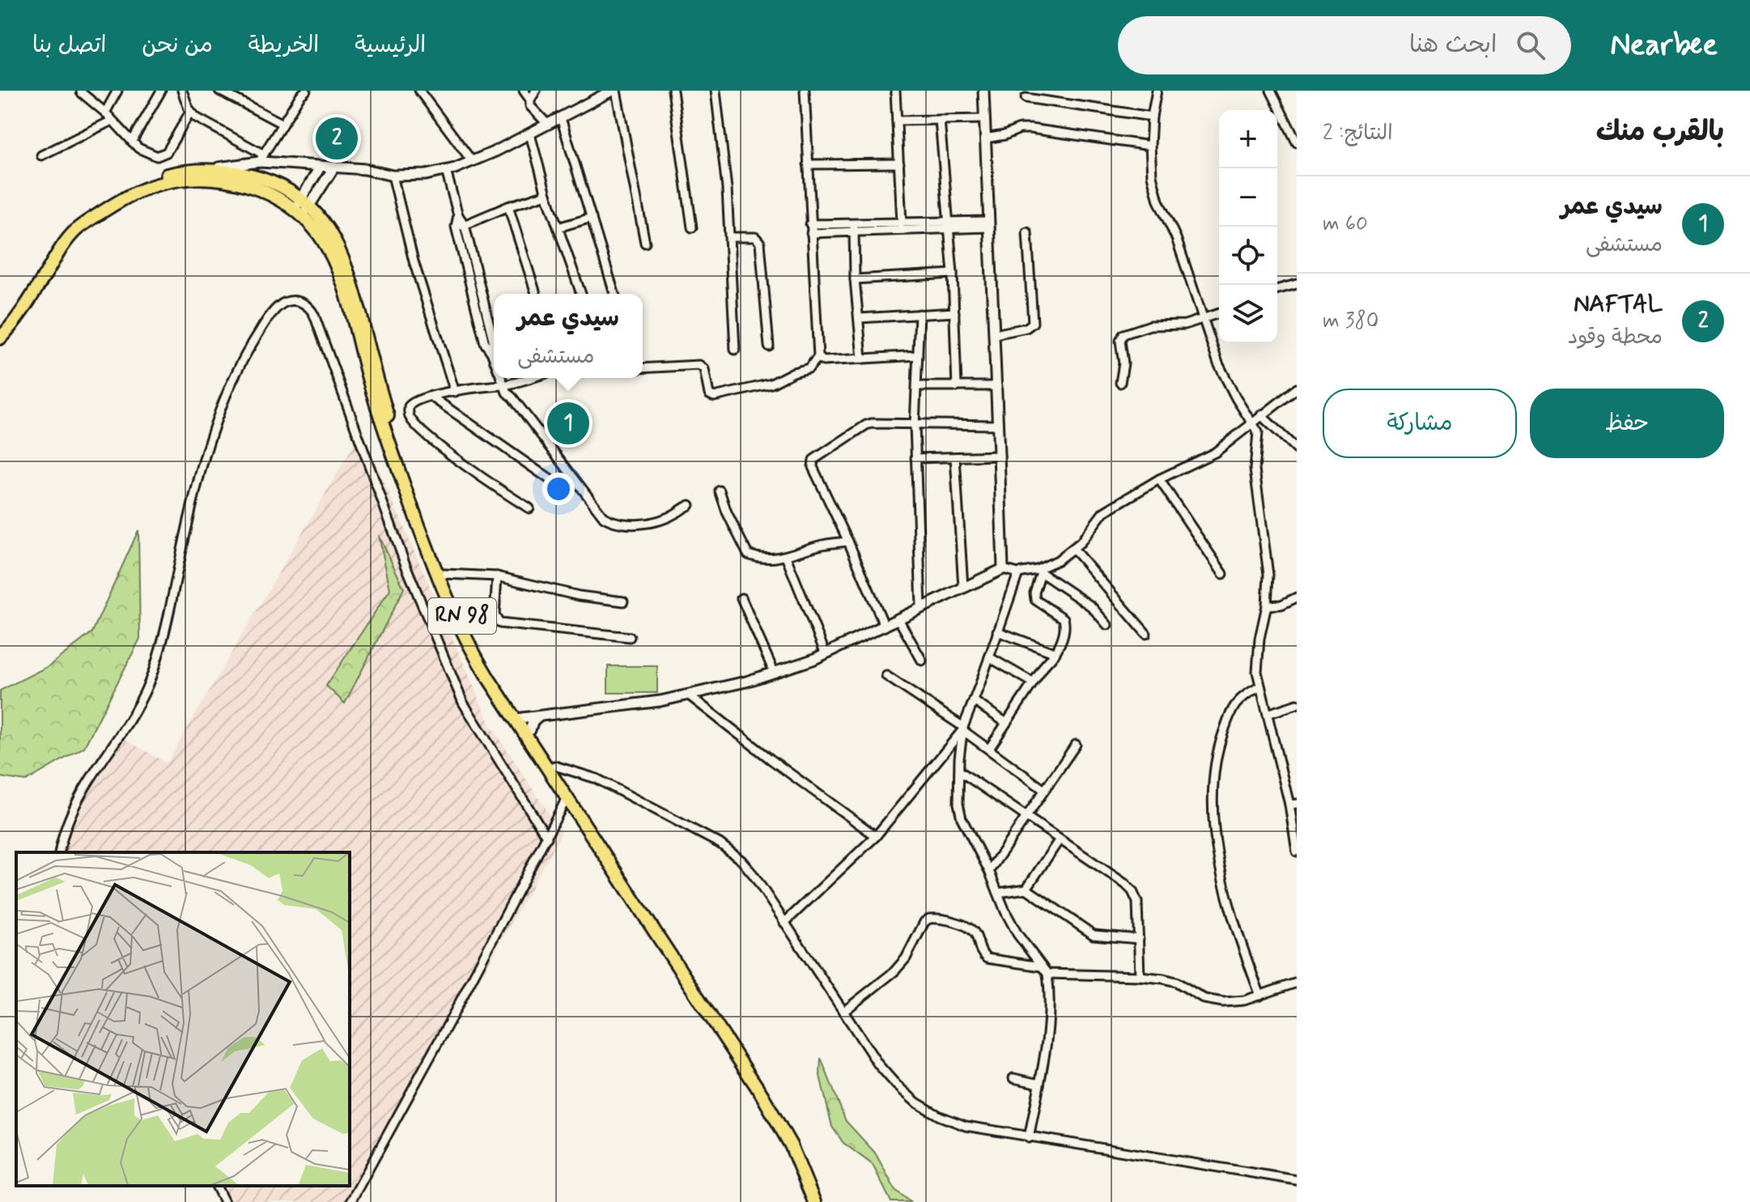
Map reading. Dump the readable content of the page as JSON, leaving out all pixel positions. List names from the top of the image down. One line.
{"streets":{"main road":["RN 98"]},"page":{"header":"Nearbee","search":"ابحث هنا","nav":["الرئيسية","الخريطة","من نحن","اتصل بنا"],"heading":["بالقرب منك","النتائج: 2"],"map_buttons":["+","−"],"pins":["2","1"],"list":[{"mark":"1","name":"سيدي عمر","note":"مستشفى","value":"60 m"},{"mark":"2","name":"NAFTAL","note":"محطة وقود","value":"380 m"}],"popup":["سيدي عمر","مستشفى"],"buttons":["حفظ","مشاركة"]}}
